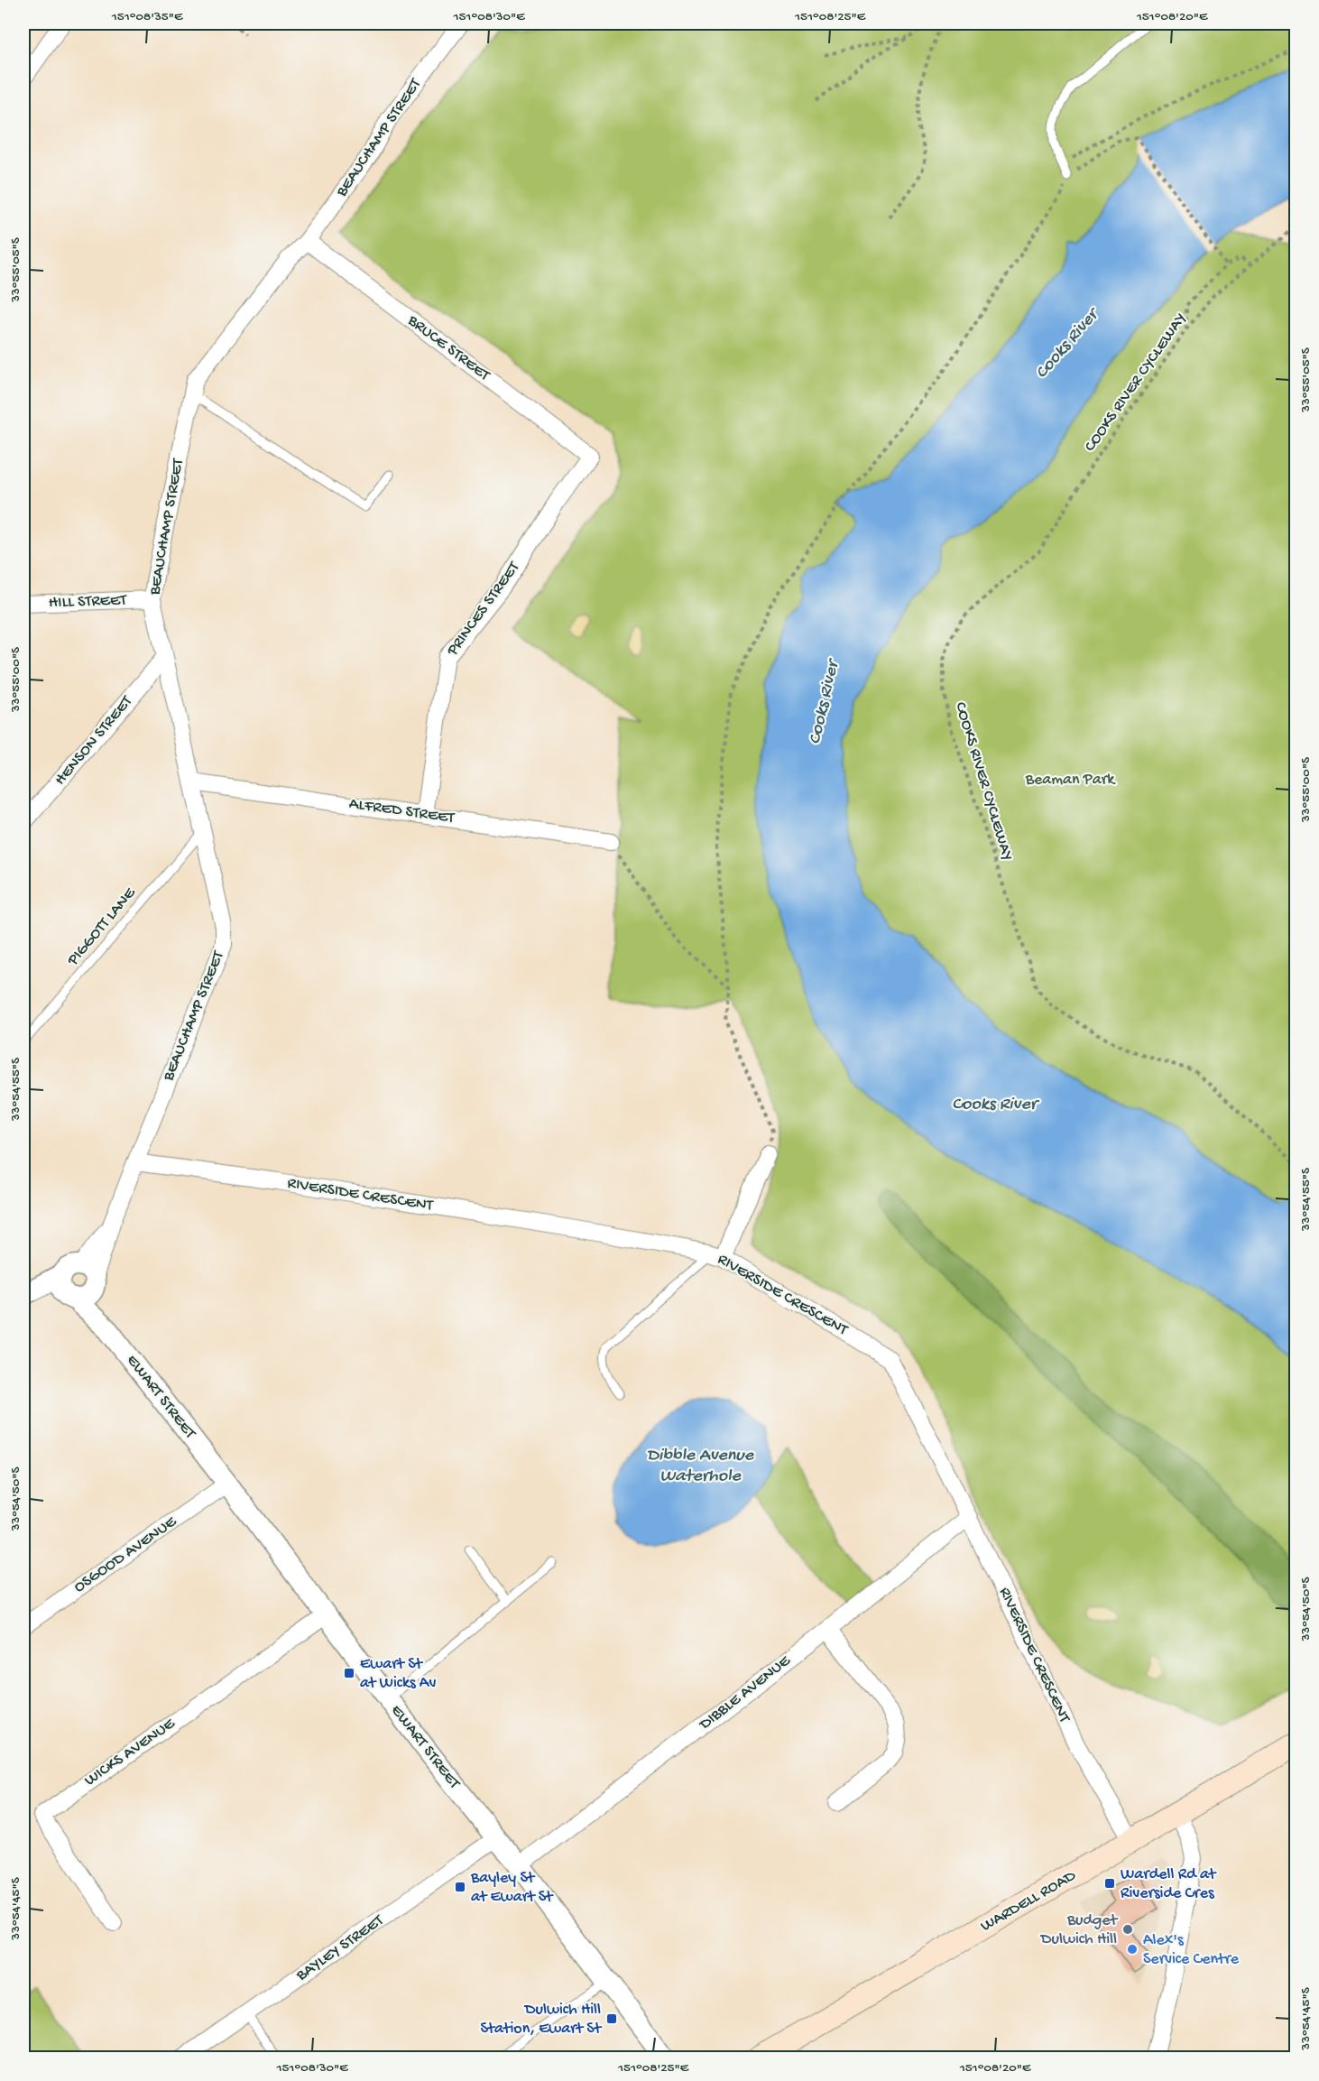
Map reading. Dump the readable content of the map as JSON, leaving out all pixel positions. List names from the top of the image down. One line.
{"streets":{"main road":["WARDELL ROAD"],"street":["BEAUCHAMP STREET","BRUCE STREET","HILL STREET","PRINCES STREET","HENSON STREET","ALFRED STREET","RIVERSIDE CRESCENT","EWART STREET","OSGOOD AVENUE","DIBBLE AVENUE","WICKS AVENUE","BAYLEY STREET"],"lane":["PIGGOTT LANE"],"path":["COOKS RIVER CYCLEWAY"]},"crossings":[["BEAUCHAMP STREET","BRUCE STREET"],["BEAUCHAMP STREET","HILL STREET"],["BEAUCHAMP STREET","HENSON STREET"],["BEAUCHAMP STREET","ALFRED STREET"],["BEAUCHAMP STREET","PIGGOTT LANE"],["BEAUCHAMP STREET","RIVERSIDE CRESCENT"],["BEAUCHAMP STREET","EWART STREET"],["BRUCE STREET","PRINCES STREET"],["PRINCES STREET","ALFRED STREET"],["RIVERSIDE CRESCENT","DIBBLE AVENUE"],["RIVERSIDE CRESCENT","WARDELL ROAD"],["EWART STREET","OSGOOD AVENUE"],["EWART STREET","DIBBLE AVENUE"],["EWART STREET","WICKS AVENUE"],["EWART STREET","BAYLEY STREET"]],"water":["Cooks River","Dibble Avenue Waterhole"],"parks":["Beaman Park"],"places":{"transit":["Ewart St at Wicks Av","Wardell Rd at Riverside Cres","Bayley St at Ewart St","Dulwich Hill Station, Ewart St"],"other":["Budget Dulwich Hill","Alex's Service Centre"]},"coordinates":["151°08'35\"E","151°08'30\"E","151°08'25\"E","151°08'20\"E","33°55'05\"S","33°55'00\"S","33°54'55\"S","33°54'50\"S","33°54'45\"S"]}
